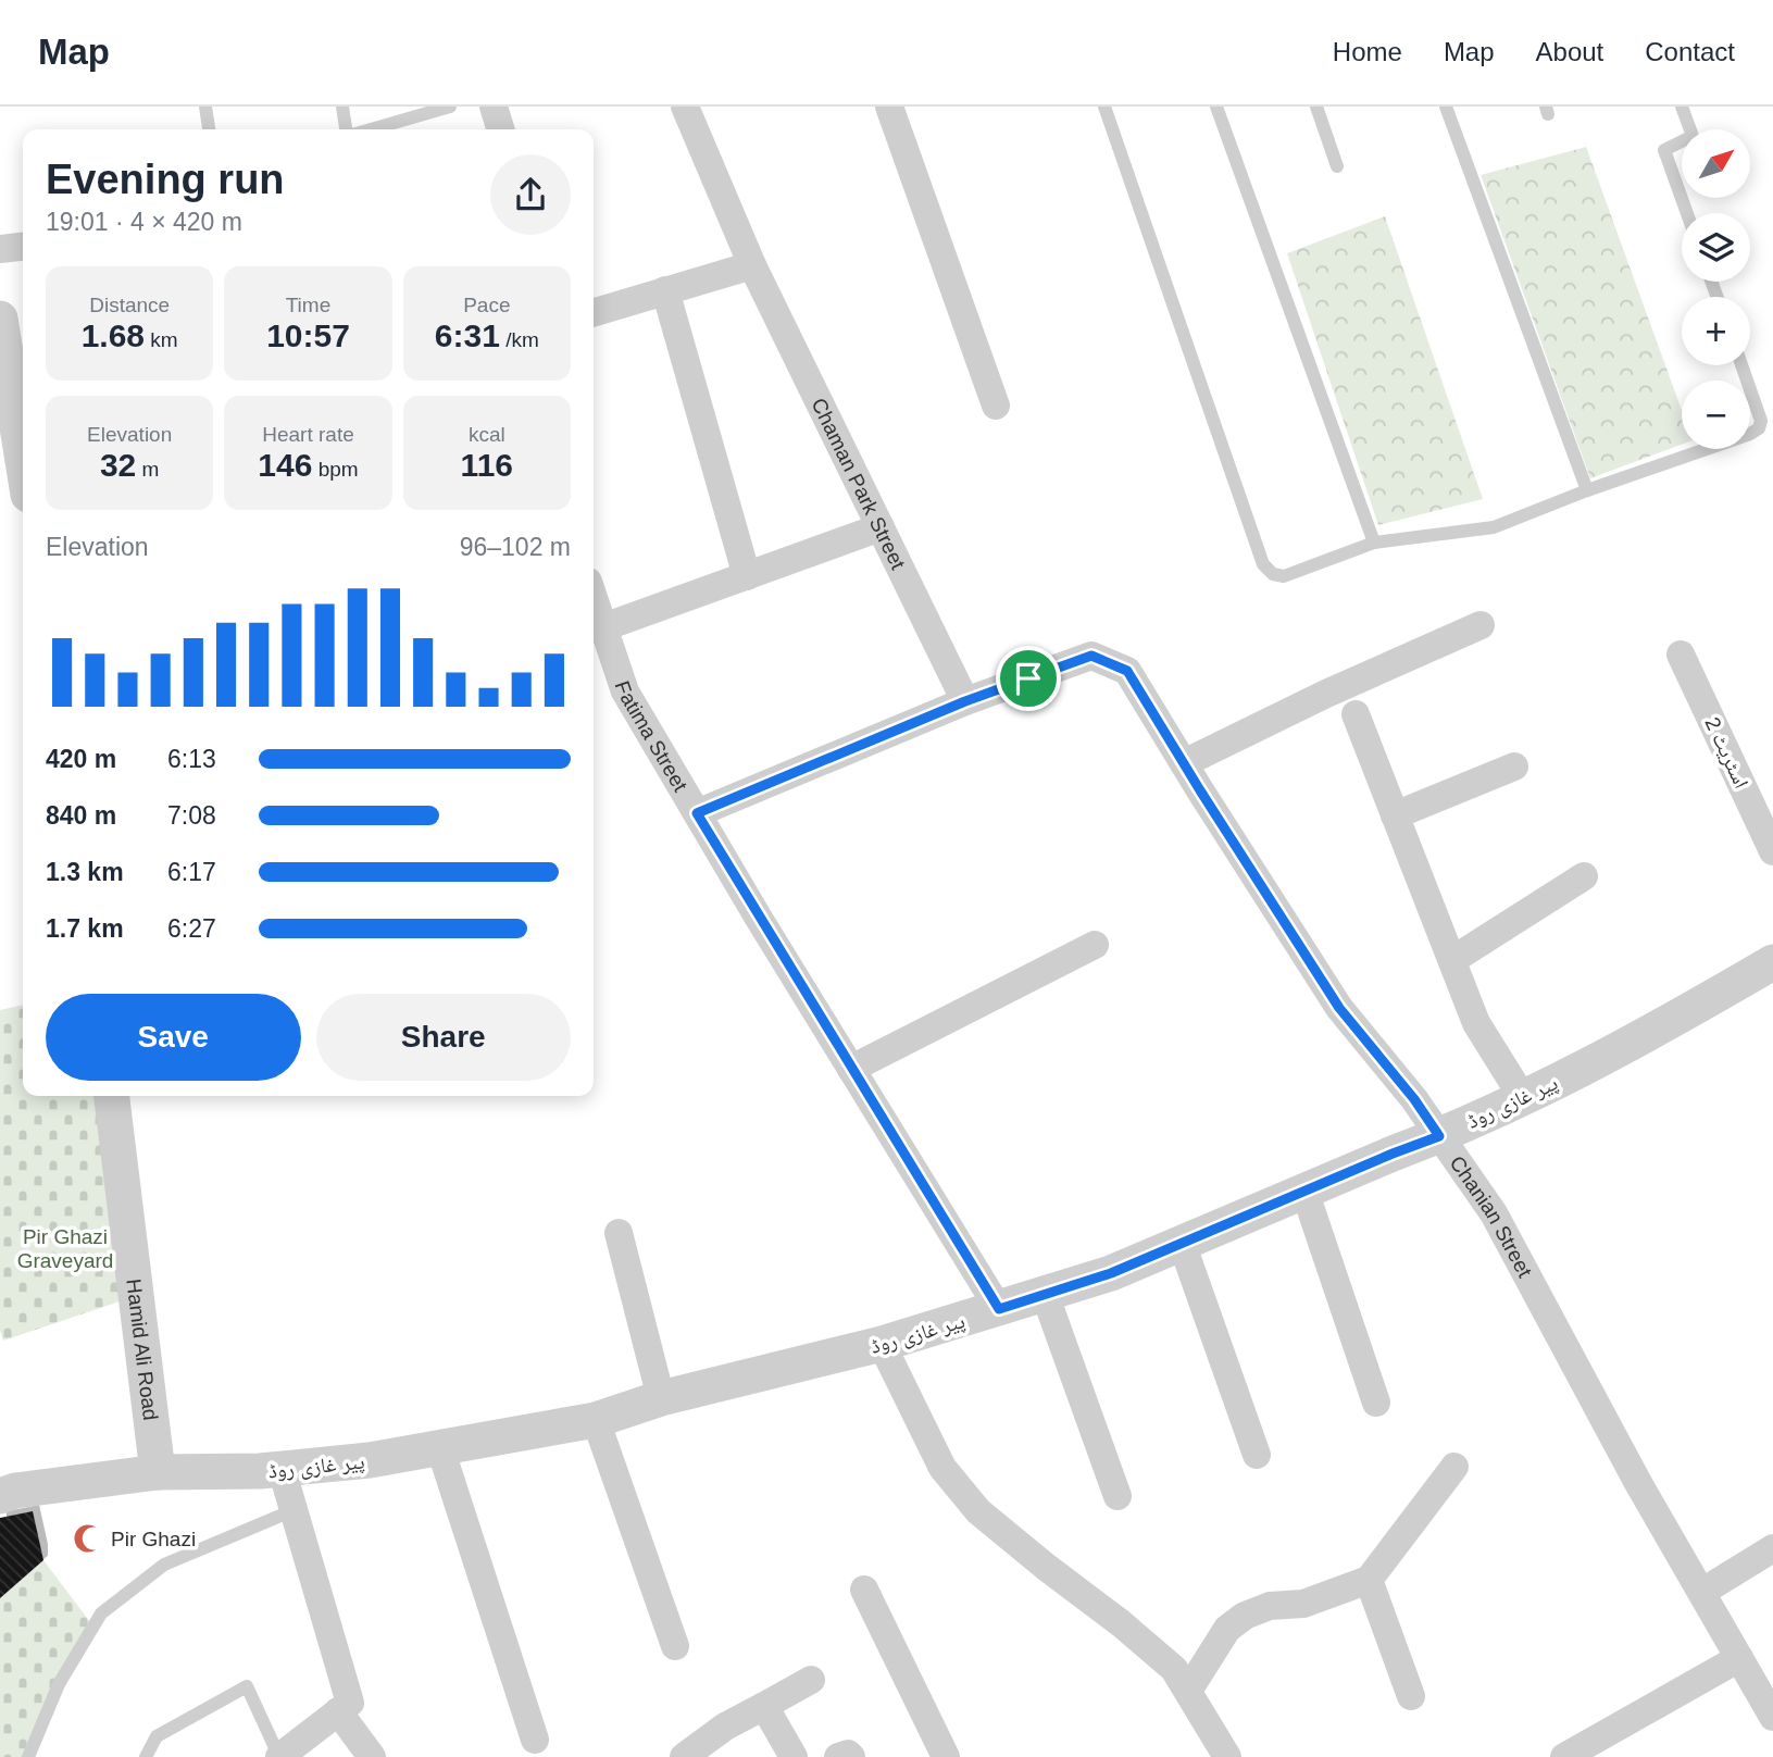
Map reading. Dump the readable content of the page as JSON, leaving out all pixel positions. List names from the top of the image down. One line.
{"streets":{"street":["Chaman Park Street","Fatima Street","اسٹریٹ 2","پیر غازی روڈ","Chanian Street","Hamid Ali Road"]},"crossings":[["Chaman Park Street","Chanian Street"],["Fatima Street","پیر غازی روڈ"],["Fatima Street","Chanian Street"],["پیر غازی روڈ","Chanian Street"],["پیر غازی روڈ","Hamid Ali Road"]],"parks":["Pir Ghazi Graveyard"],"places":{"mosque":["Pir Ghazi"]},"north":"top right","page":{"header":"Map","nav":["Home","Map","About","Contact"],"map_buttons":["+","−"],"heading":["Evening run","19:01 · 4 × 420 m"],"stats":[["Distance","1.68 km"],["Time","10:57"],["Pace","6:31 /km"],["Elevation","32 m"],["Heart rate","146 bpm"],["kcal","116"]],"chart":["Elevation","96–102 m"],"list":[{"name":"420 m","note":"6:13"},{"name":"840 m","note":"7:08"},{"name":"1.3 km","note":"6:17"},{"name":"1.7 km","note":"6:27"}],"buttons":["Save","Share"]}}
